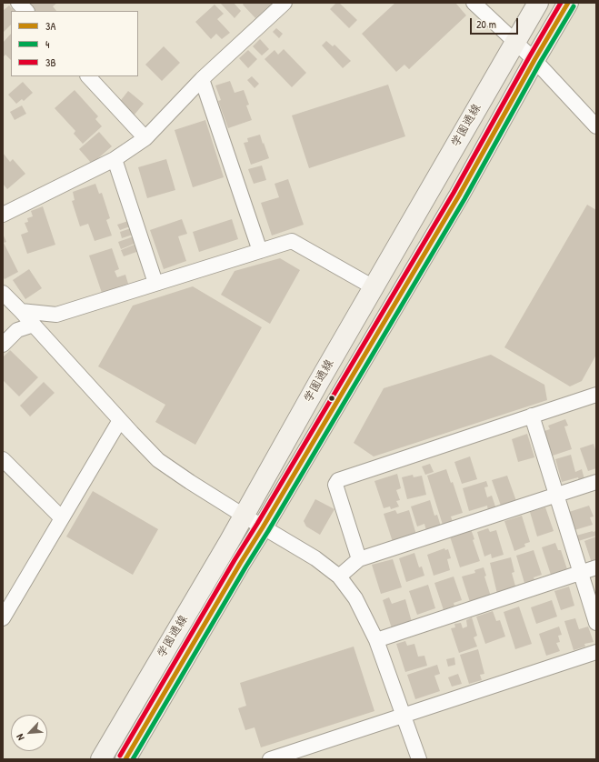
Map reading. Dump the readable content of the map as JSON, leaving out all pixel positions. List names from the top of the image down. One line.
{"streets":{"street":["学園通線"]},"lines":["transit line 3A","transit line 3B","transit line 4"],"legend":["3A","4","3B"],"scale_bar":"20 m","north":"bottom left"}
